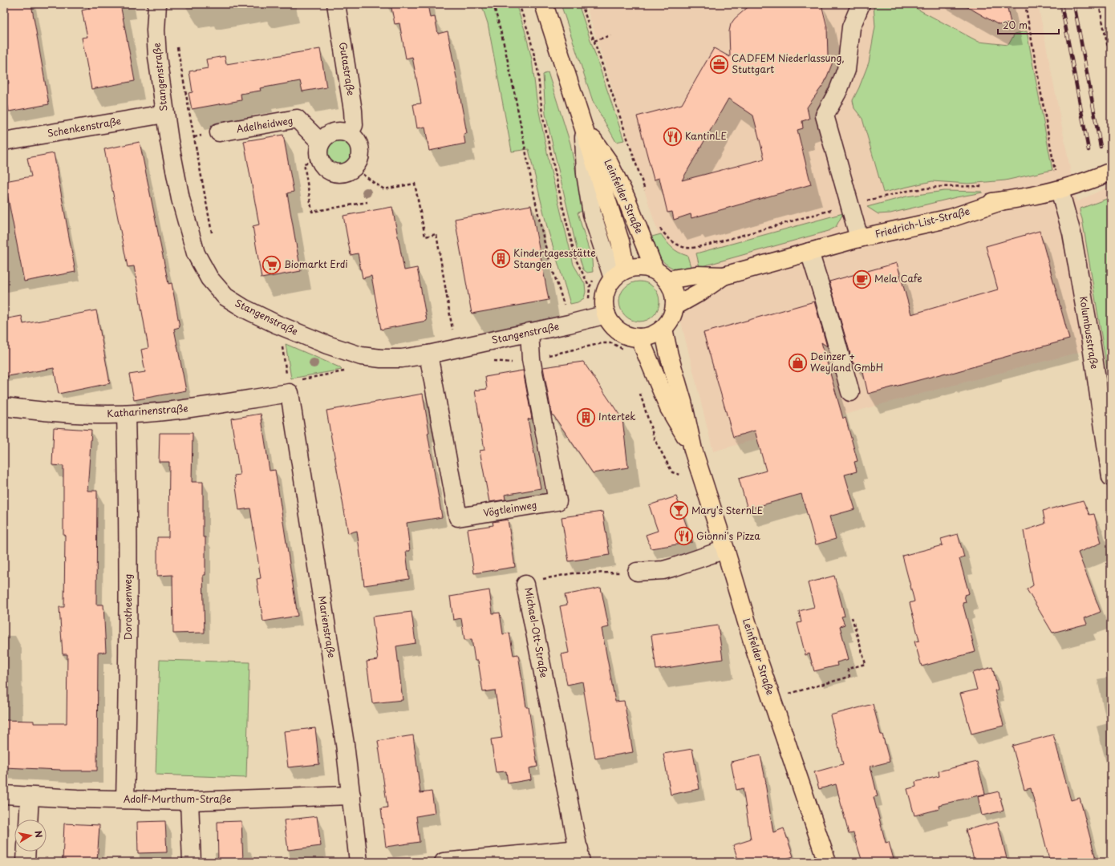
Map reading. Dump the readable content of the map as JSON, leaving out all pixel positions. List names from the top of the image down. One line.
{"streets":{"main road":["Leinfelder Straße","Friedrich-List-Straße"],"street":["Gutastraße","Stangenstraße","Adelheidweg","Schenkenstraße","Kolumbusstraße","Katharinenstraße","Vögtleinweg","Dorotheenweg","Marienstraße","Michael-Ott-Straße","Adolf-Murthum-Straße"]},"crossings":[["Gutastraße","Adelheidweg"],["Stangenstraße","Schenkenstraße"],["Stangenstraße","Leinfelder Straße"],["Stangenstraße","Friedrich-List-Straße"],["Stangenstraße","Vögtleinweg"],["Leinfelder Straße","Friedrich-List-Straße"],["Friedrich-List-Straße","Kolumbusstraße"],["Katharinenstraße","Dorotheenweg"],["Katharinenstraße","Marienstraße"],["Dorotheenweg","Adolf-Murthum-Straße"],["Marienstraße","Adolf-Murthum-Straße"]],"places":{"office":["CADFEM Niederlassung, Stuttgart"],"restaurant":["KantinLE","Gionni's Pizza"],"building":["Kindertagesstätte Stangen","Intertek"],"supermarket":["Biomarkt Erdi"],"cafe":["Mela Cafe"],"shop":["Deinzer + Weyland GmbH"],"bar":["Mary's SternLE"]},"scale_bar":"20 m","north":"right"}
